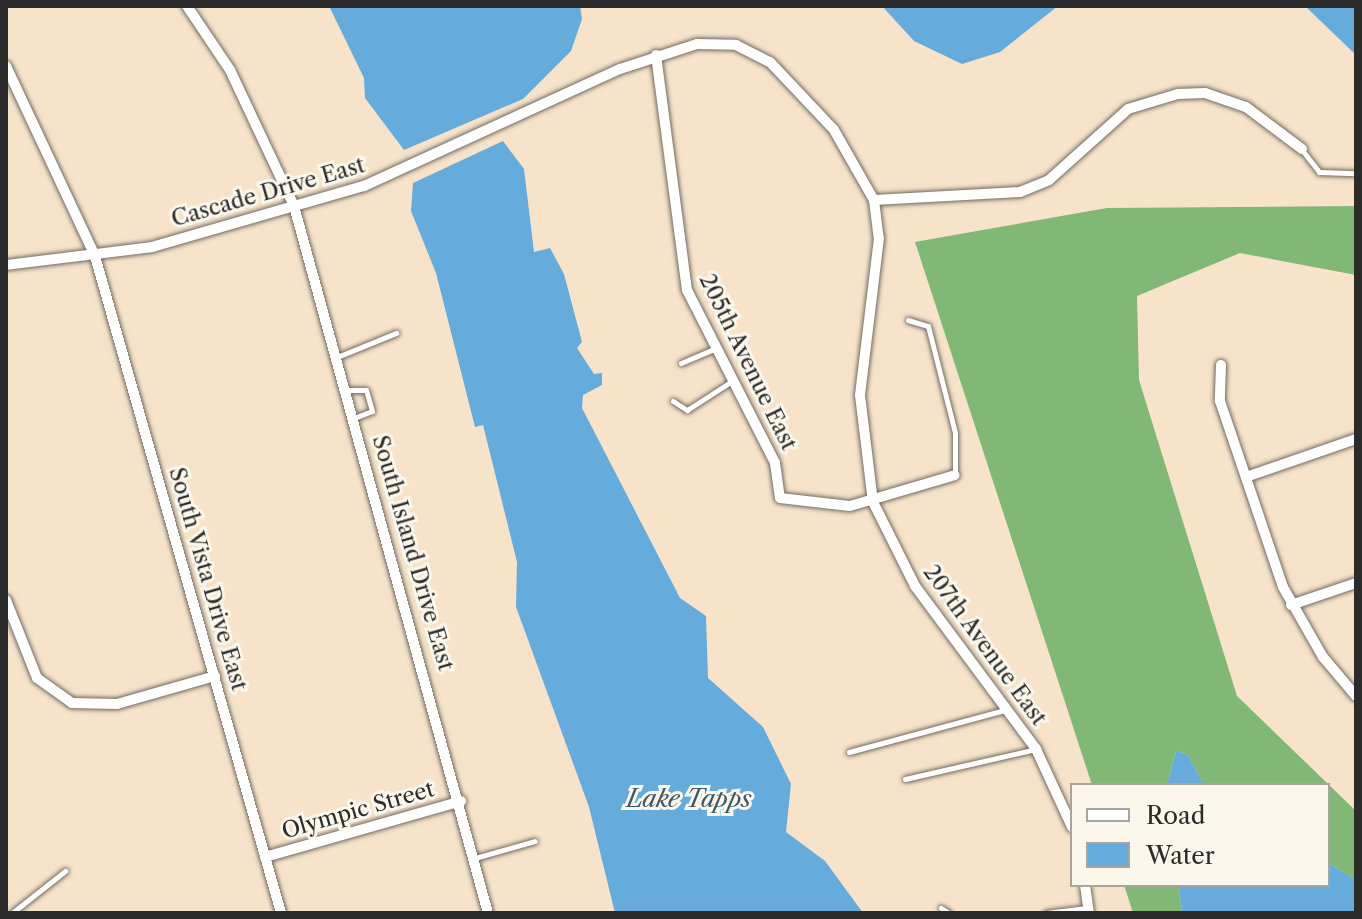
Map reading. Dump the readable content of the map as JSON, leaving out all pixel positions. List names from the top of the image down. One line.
{"streets":{"street":["Cascade Drive East","205th Avenue East","South Island Drive East","South Vista Drive East","207th Avenue East","Olympic Street"]},"crossings":[["Cascade Drive East","205th Avenue East"],["Cascade Drive East","South Island Drive East"],["Cascade Drive East","South Vista Drive East"],["Cascade Drive East","207th Avenue East"],["205th Avenue East","207th Avenue East"],["South Island Drive East","Olympic Street"],["South Vista Drive East","Olympic Street"]],"water":["Lake Tapps"],"legend":["Road","Water"]}
